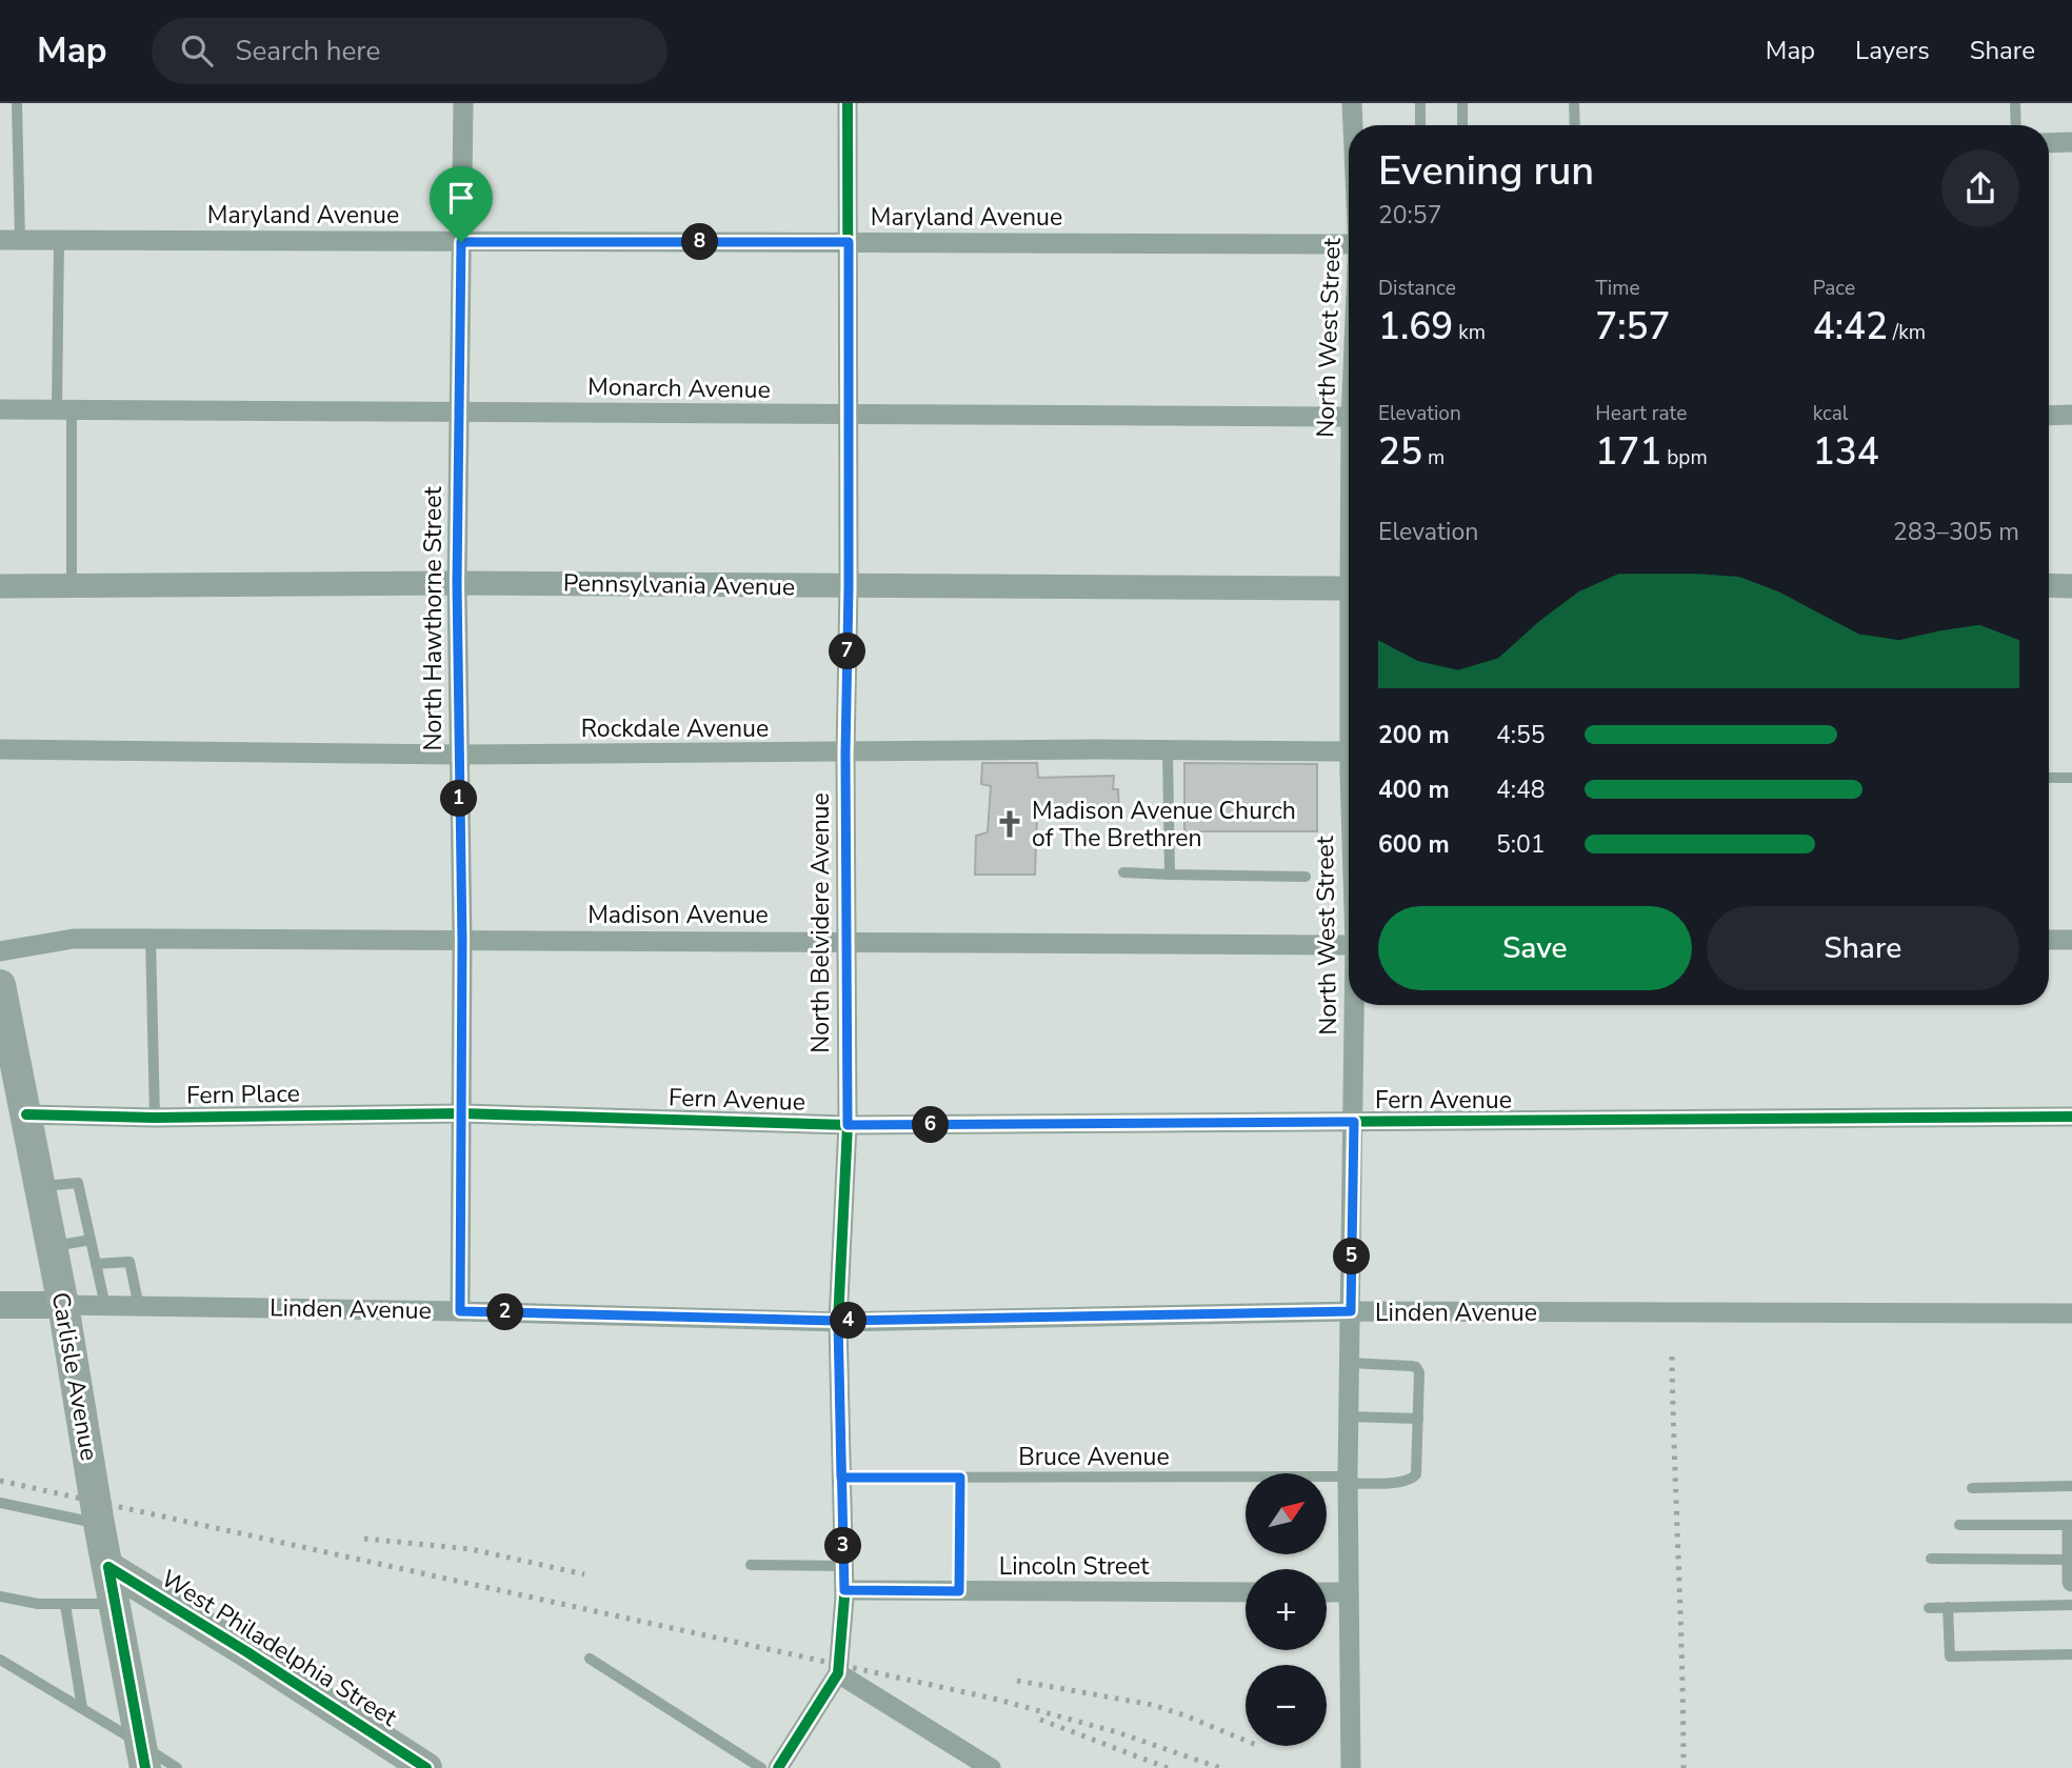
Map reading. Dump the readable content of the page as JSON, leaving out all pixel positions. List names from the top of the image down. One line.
{"streets":{"main road":["Linden Avenue","Carlisle Avenue","West Philadelphia Street"],"street":["Maryland Avenue","North West Street","Monarch Avenue","Pennsylvania Avenue","North Hawthorne Street","Rockdale Avenue","Madison Avenue","North Belvidere Avenue","Fern Place","Fern Avenue","Lincoln Street"],"lane":["Bruce Avenue"]},"crossings":[["Maryland Avenue","North Hawthorne Street"],["Maryland Avenue","North Belvidere Avenue"],["North West Street","Fern Avenue"],["North West Street","Linden Avenue"],["North West Street","Bruce Avenue"],["Monarch Avenue","North Hawthorne Street"],["Monarch Avenue","North Belvidere Avenue"],["Pennsylvania Avenue","North Hawthorne Street"],["Pennsylvania Avenue","North Belvidere Avenue"],["North Hawthorne Street","Rockdale Avenue"],["North Hawthorne Street","Madison Avenue"],["North Hawthorne Street","Fern Place"],["North Hawthorne Street","Fern Avenue"],["North Hawthorne Street","Linden Avenue"],["Rockdale Avenue","North Belvidere Avenue"],["Madison Avenue","North Belvidere Avenue"],["North Belvidere Avenue","Fern Avenue"],["North Belvidere Avenue","Linden Avenue"],["North Belvidere Avenue","Bruce Avenue"],["North Belvidere Avenue","Lincoln Street"],["Fern Place","Fern Avenue"],["Fern Place","Carlisle Avenue"],["Linden Avenue","Carlisle Avenue"],["Carlisle Avenue","West Philadelphia Street"]],"places":{"church":["Madison Avenue Church of The Brethren"]},"north":"top right","page":{"header":"Map","search":"Search here","nav":["Map","Layers","Share"],"heading":["Evening run","20:57"],"pins":["8","7","1","6","5","2","4","3"],"stats":[["Distance","1.69 km"],["Time","7:57"],["Pace","4:42 /km"],["Elevation","25 m"],["Heart rate","171 bpm"],["kcal","134"]],"chart":["Elevation","283–305 m"],"list":[{"name":"200 m","note":"4:55"},{"name":"400 m","note":"4:48"},{"name":"600 m","note":"5:01"}],"buttons":["Save","Share"],"map_buttons":["+","−"]}}
